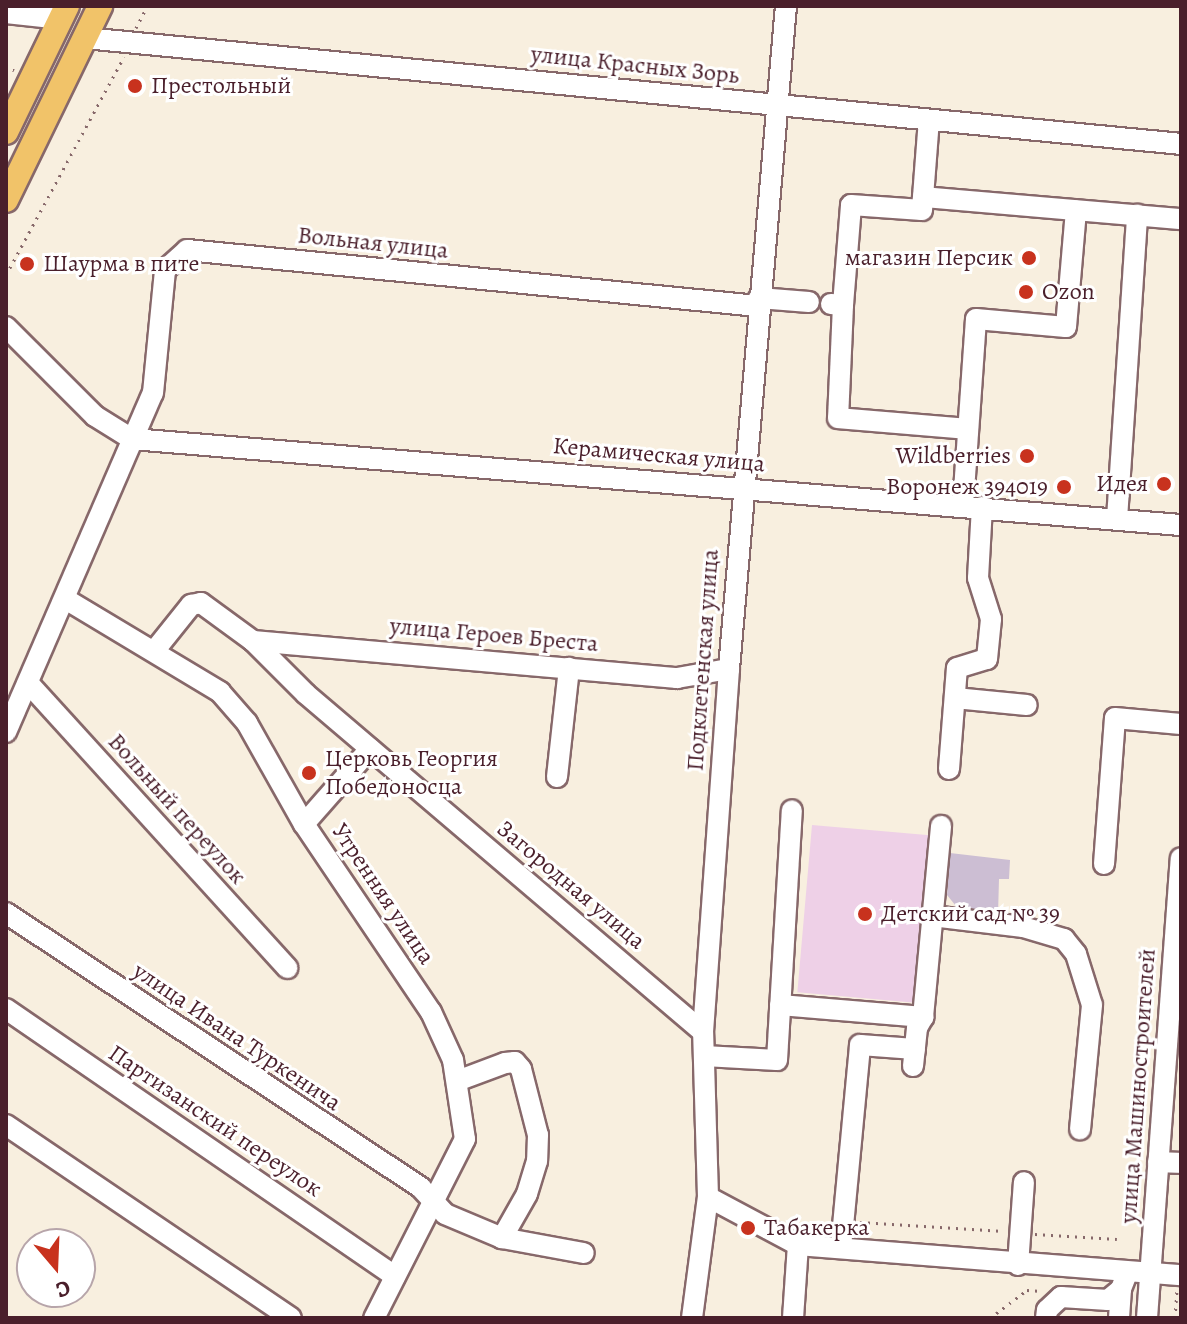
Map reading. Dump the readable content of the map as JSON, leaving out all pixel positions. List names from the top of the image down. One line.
{"streets":{"street":["улица Красных Зорь","Вольная улица","Керамическая улица","улица Героев Бреста","Подклетенская улица","Вольный переулок","Загородная улица","Утренняя улица","улица Ивана Туркенича","улица Машиностроителей","Партизанский переулок"]},"crossings":[["улица Красных Зорь","Подклетенская улица"],["Вольная улица","Керамическая улица"],["Вольная улица","Подклетенская улица"],["Керамическая улица","Подклетенская улица"],["улица Героев Бреста","Подклетенская улица"],["улица Героев Бреста","Загородная улица"],["Подклетенская улица","Загородная улица"],["Загородная улица","Утренняя улица"],["Утренняя улица","улица Ивана Туркенича"],["Утренняя улица","Партизанский переулок"]],"places":["Престольный","магазин Персик","Шаурма в пите","Ozon","Wildberries","Идея","Воронеж 394019","Церковь Георгия Победоносца","Детский сад № 39","Табакерка"],"north":"bottom"}
